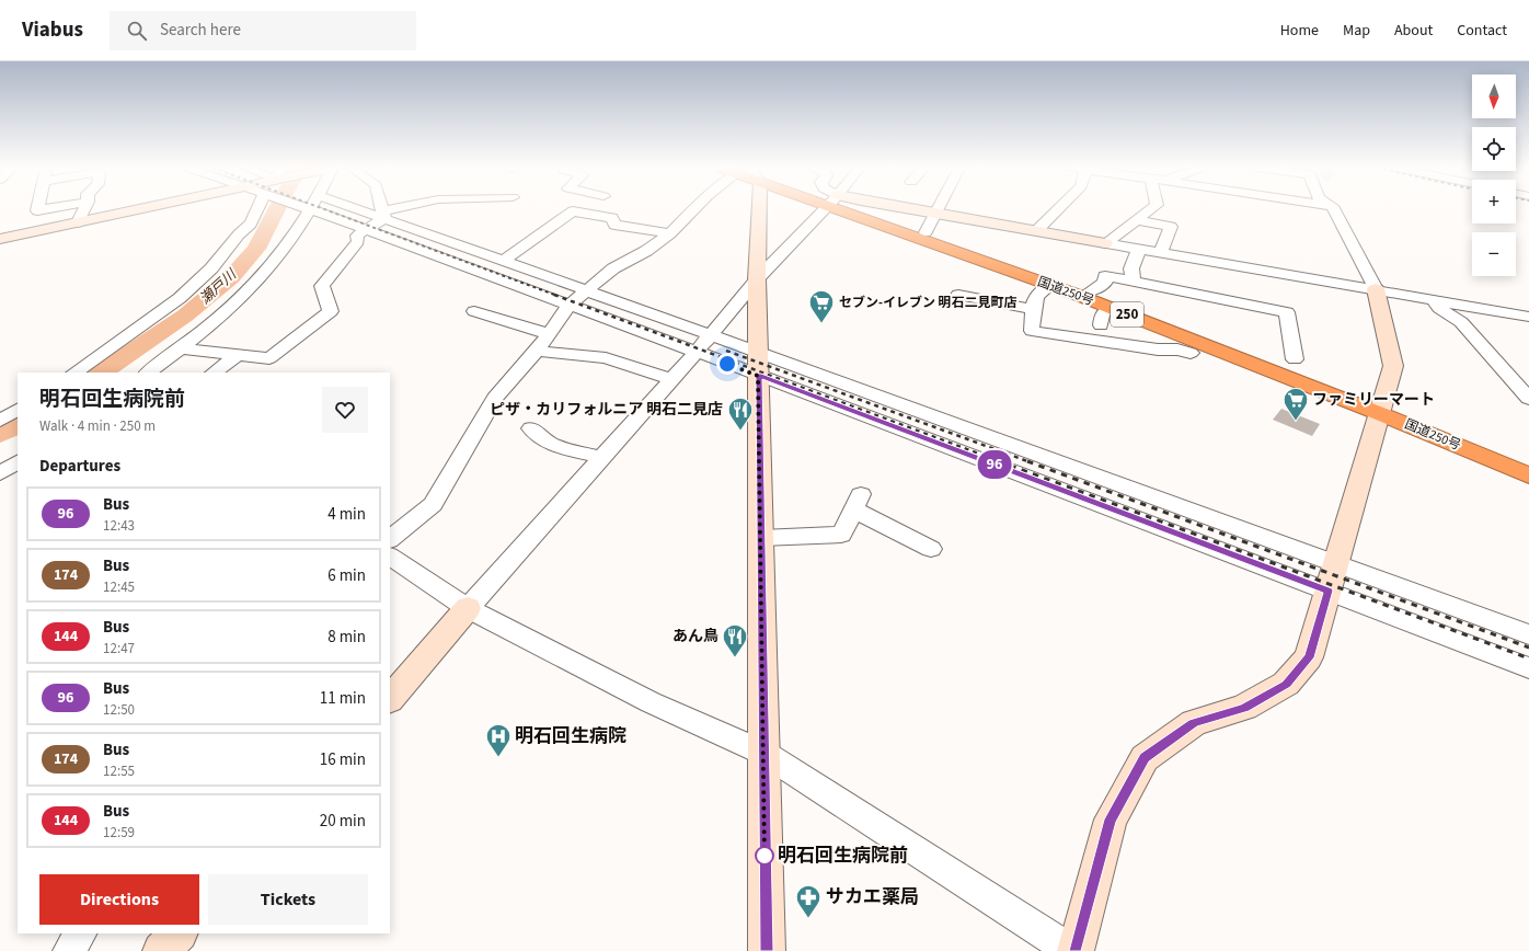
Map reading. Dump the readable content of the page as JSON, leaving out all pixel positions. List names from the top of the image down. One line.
{"streets":{"highway":["国道250号","250"]},"water":["瀬戸川"],"places":{"supermarket":["セブン-イレブン 明石二見町店","ファミリーマート"],"restaurant":["ピザ・カリフォルニア 明石二見店","あん鳥"],"hospital":["明石回生病院"],"other":["明石回生病院前"],"pharmacy":["サカエ薬局"]},"lines":["bus line 96"],"north":"bottom","page":{"header":"Viabus","search":"Search here","nav":["Home","Map","About","Contact"],"on_map":"96","map_buttons":["+","−"],"heading":[["明石回生病院前","Walk · 4 min · 250 m"],"Departures"],"list":[{"mark":"96","name":"Bus","note":"12:43","value":"4 min"},{"mark":"174","name":"Bus","note":"12:45","value":"6 min"},{"mark":"144","name":"Bus","note":"12:47","value":"8 min"},{"mark":"96","name":"Bus","note":"12:50","value":"11 min"},{"mark":"174","name":"Bus","note":"12:55","value":"16 min"},{"mark":"144","name":"Bus","note":"12:59","value":"20 min"}],"buttons":["Directions","Tickets"]}}
